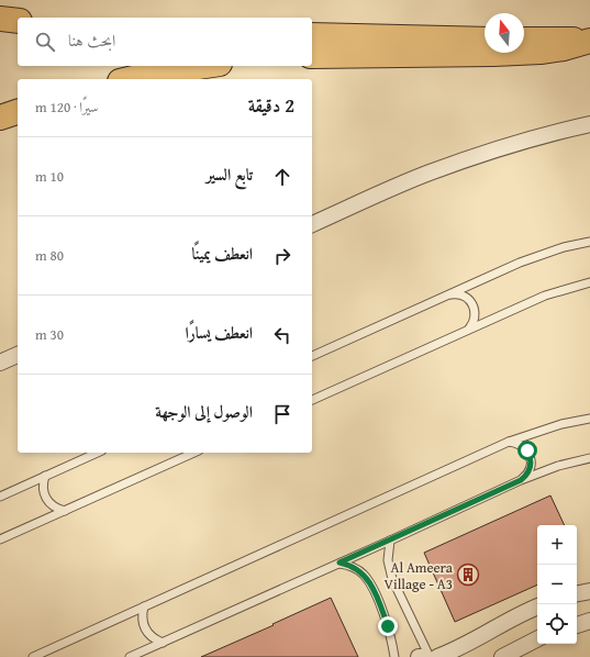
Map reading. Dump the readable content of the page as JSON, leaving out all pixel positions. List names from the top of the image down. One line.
{"places":{"building":["Al Ameera Village - A3"]},"north":"top","page":{"search":"ابحث هنا","heading":["2 دقيقة","سيرًا · 120 m"],"list":[["تابع السير","10 m"],["انعطف يمينًا","80 m"],["انعطف يسارًا","30 m"],"الوصول إلى الوجهة"],"map_buttons":["+","−"]}}
